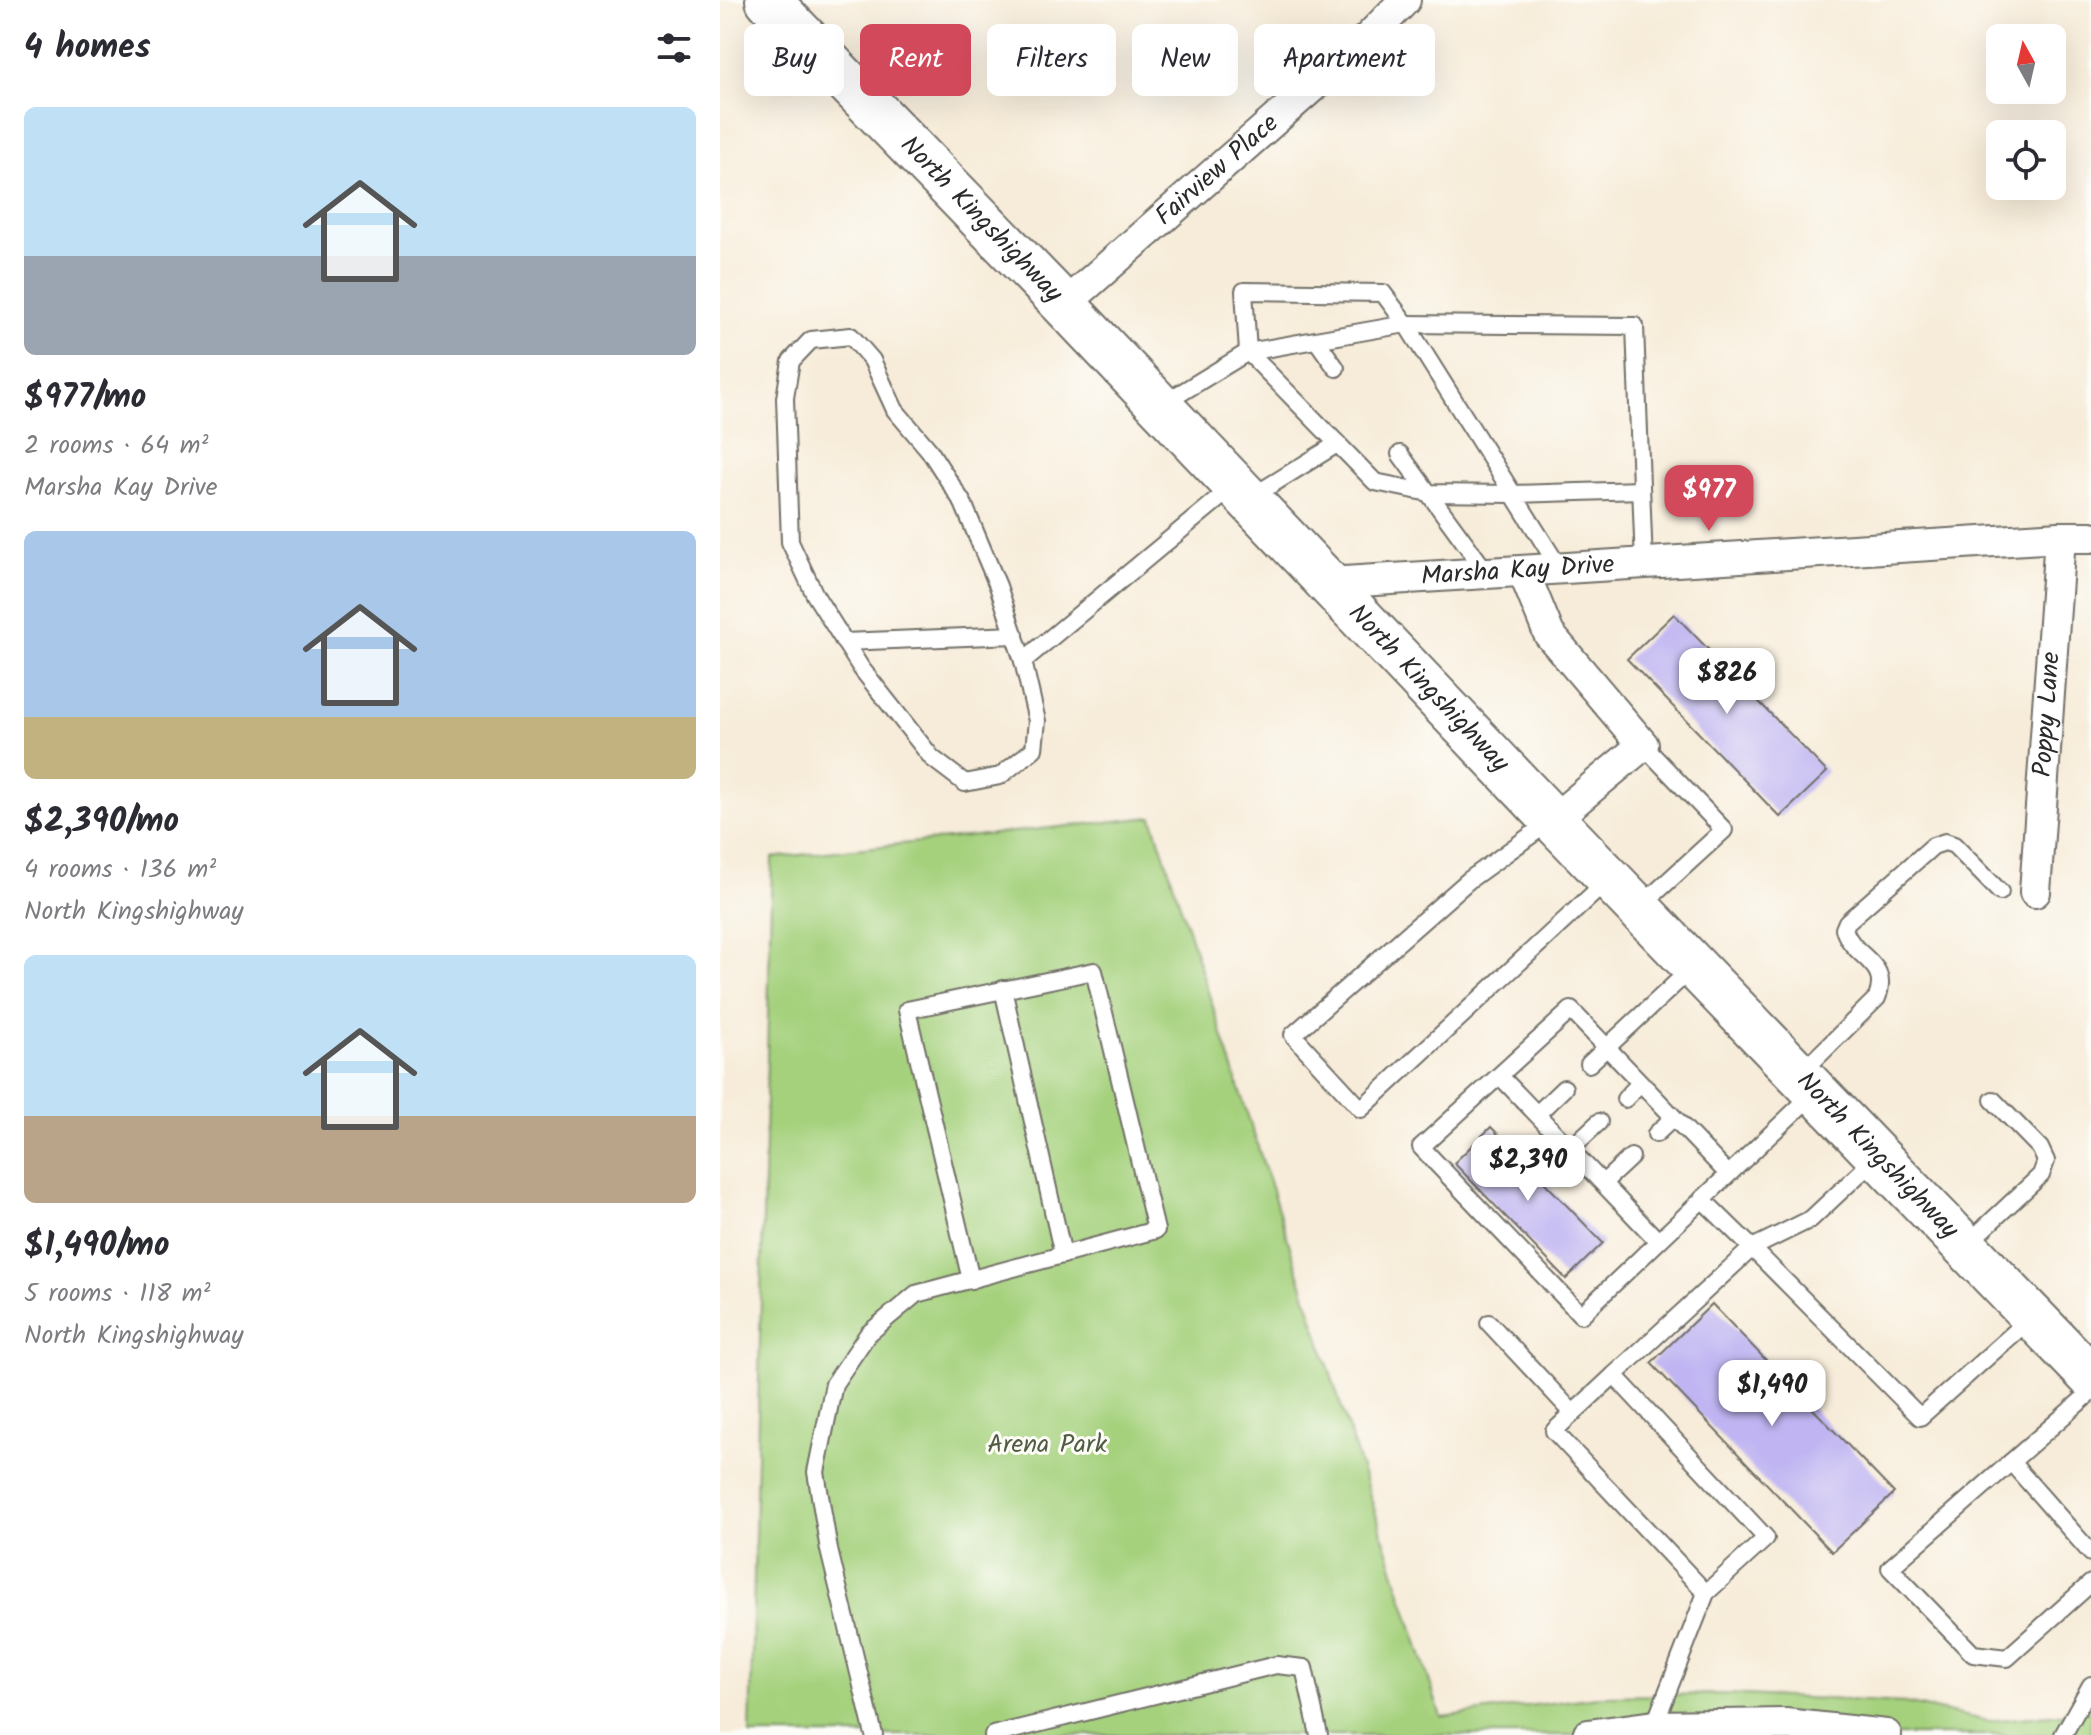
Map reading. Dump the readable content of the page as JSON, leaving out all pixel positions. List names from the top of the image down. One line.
{"streets":{"main road":["North Kingshighway"],"street":["Fairview Place","Marsha Kay Drive","Poppy Lane"]},"crossings":[["Fairview Place","North Kingshighway"],["North Kingshighway","Marsha Kay Drive"],["Marsha Kay Drive","Poppy Lane"]],"parks":["Arena Park"],"north":"top","page":{"heading":"4 homes","chip":["Buy","Rent","Filters","New","Apartment"],"list":[{"name":"$977/mo","note":"2 rooms · 64 m² · Marsha Kay Drive"},{"name":"$2,390/mo","note":"4 rooms · 136 m² · North Kingshighway"},{"name":"$1,490/mo","note":"5 rooms · 118 m² · North Kingshighway"}],"price":["$977","$826","$2,390","$1,490"]}}
